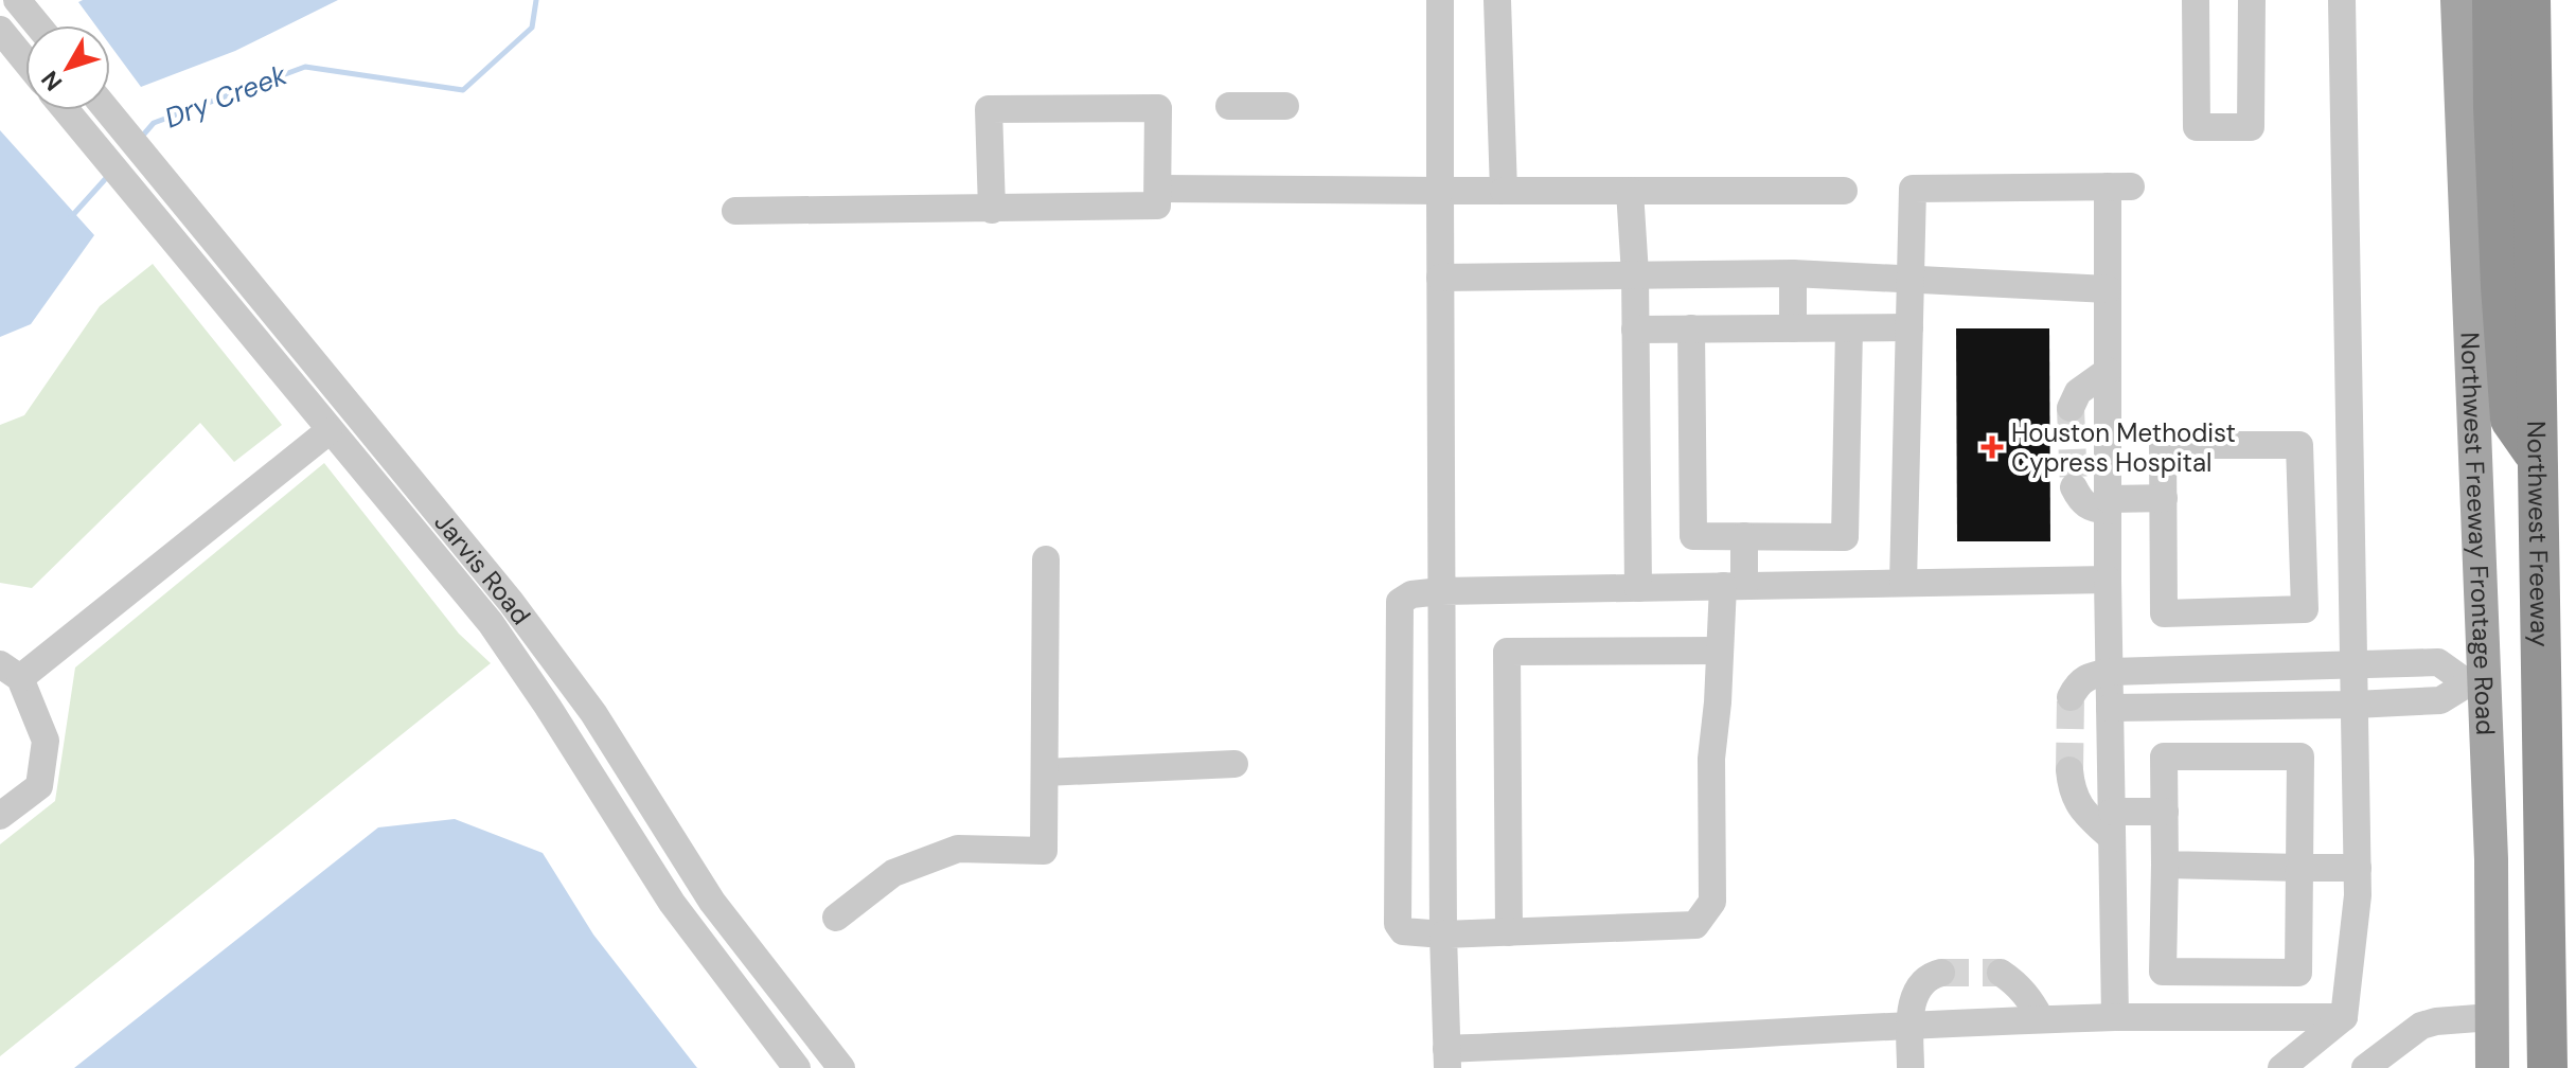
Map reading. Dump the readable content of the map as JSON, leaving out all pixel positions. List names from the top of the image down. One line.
{"streets":{"highway":["Northwest Freeway"],"main road":["Northwest Freeway Frontage Road"],"street":["Jarvis Road"]},"water":["Dry Creek"],"places":{"health":["Houston Methodist Cypress Hospital"]},"north":"bottom left"}
